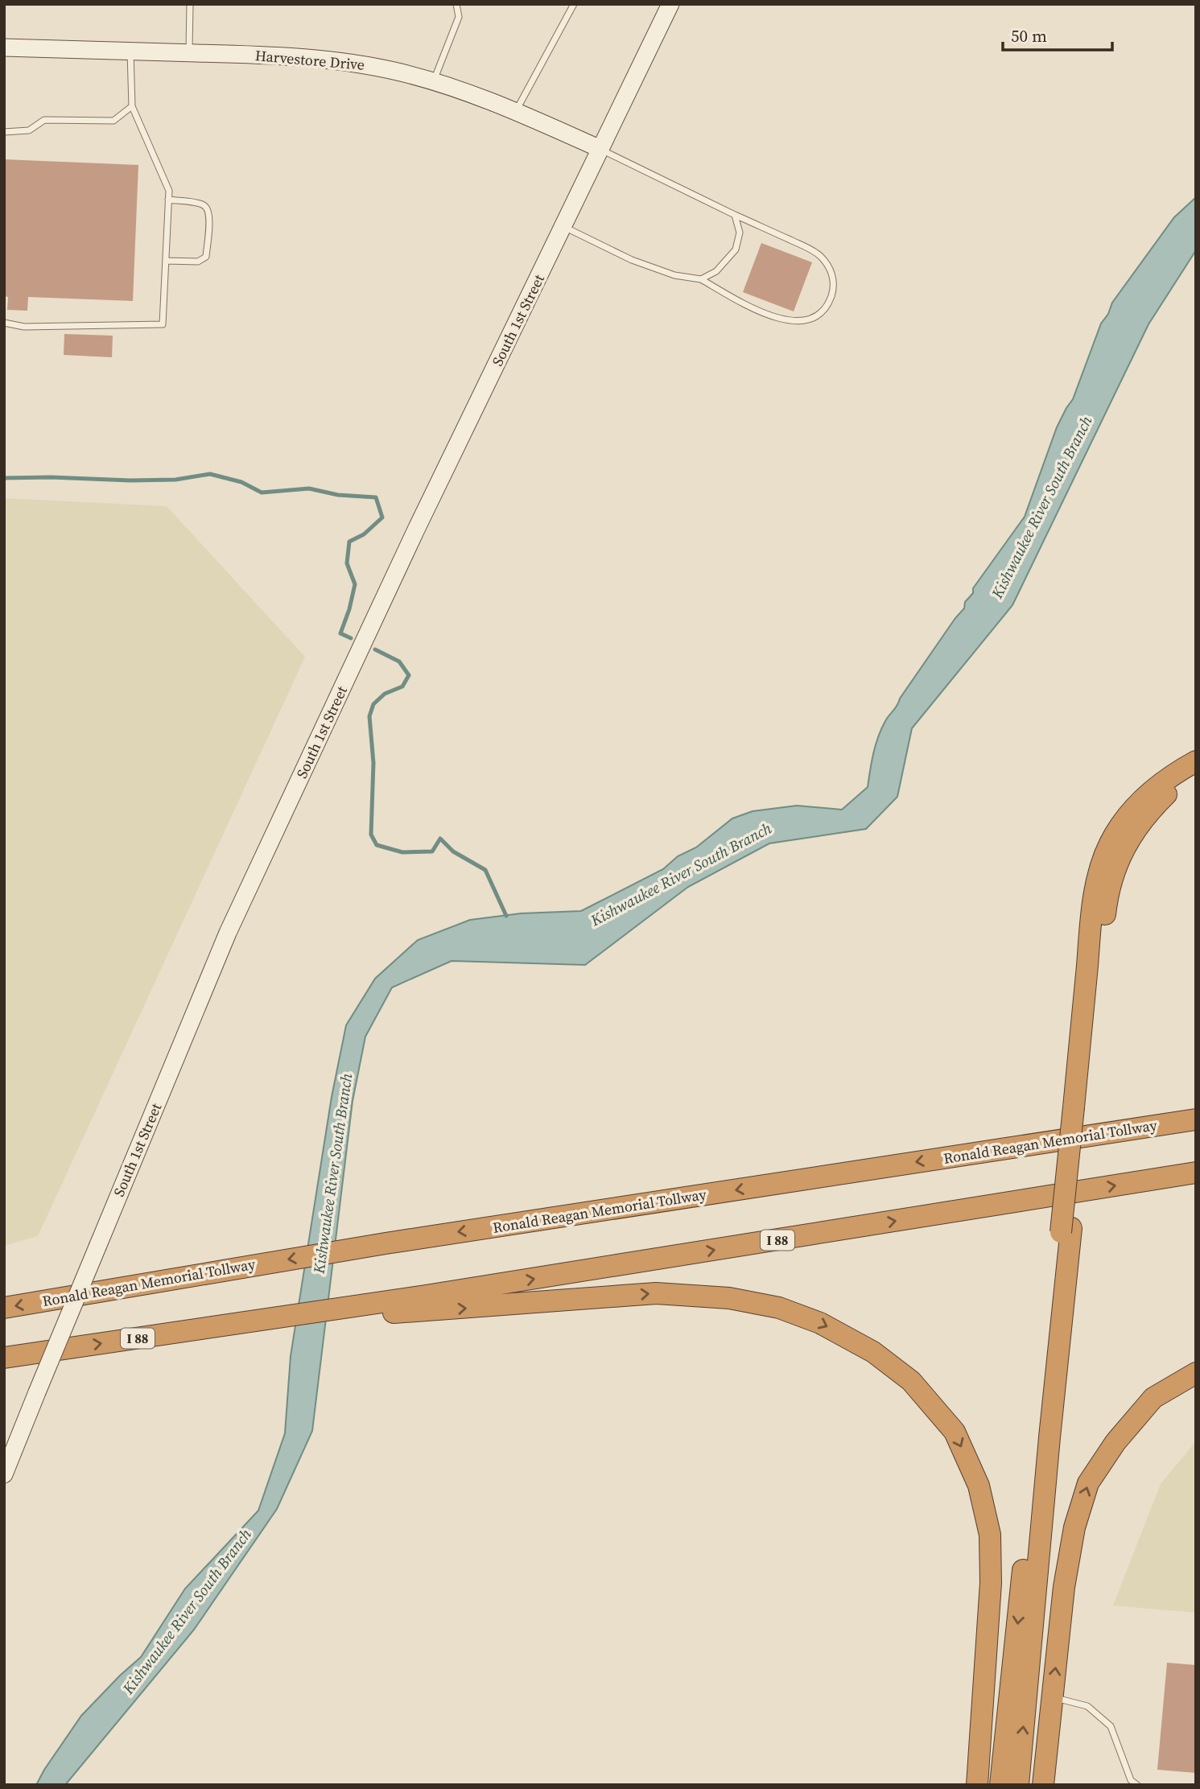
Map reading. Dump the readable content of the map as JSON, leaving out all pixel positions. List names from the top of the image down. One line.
{"streets":{"highway":["Ronald Reagan Memorial Tollway","I 88"],"street":["Harvestore Drive","South 1st Street"]},"crossings":[["Harvestore Drive","South 1st Street"]],"water":["Kishwaukee River South Branch"],"scale_bar":"50 m"}
